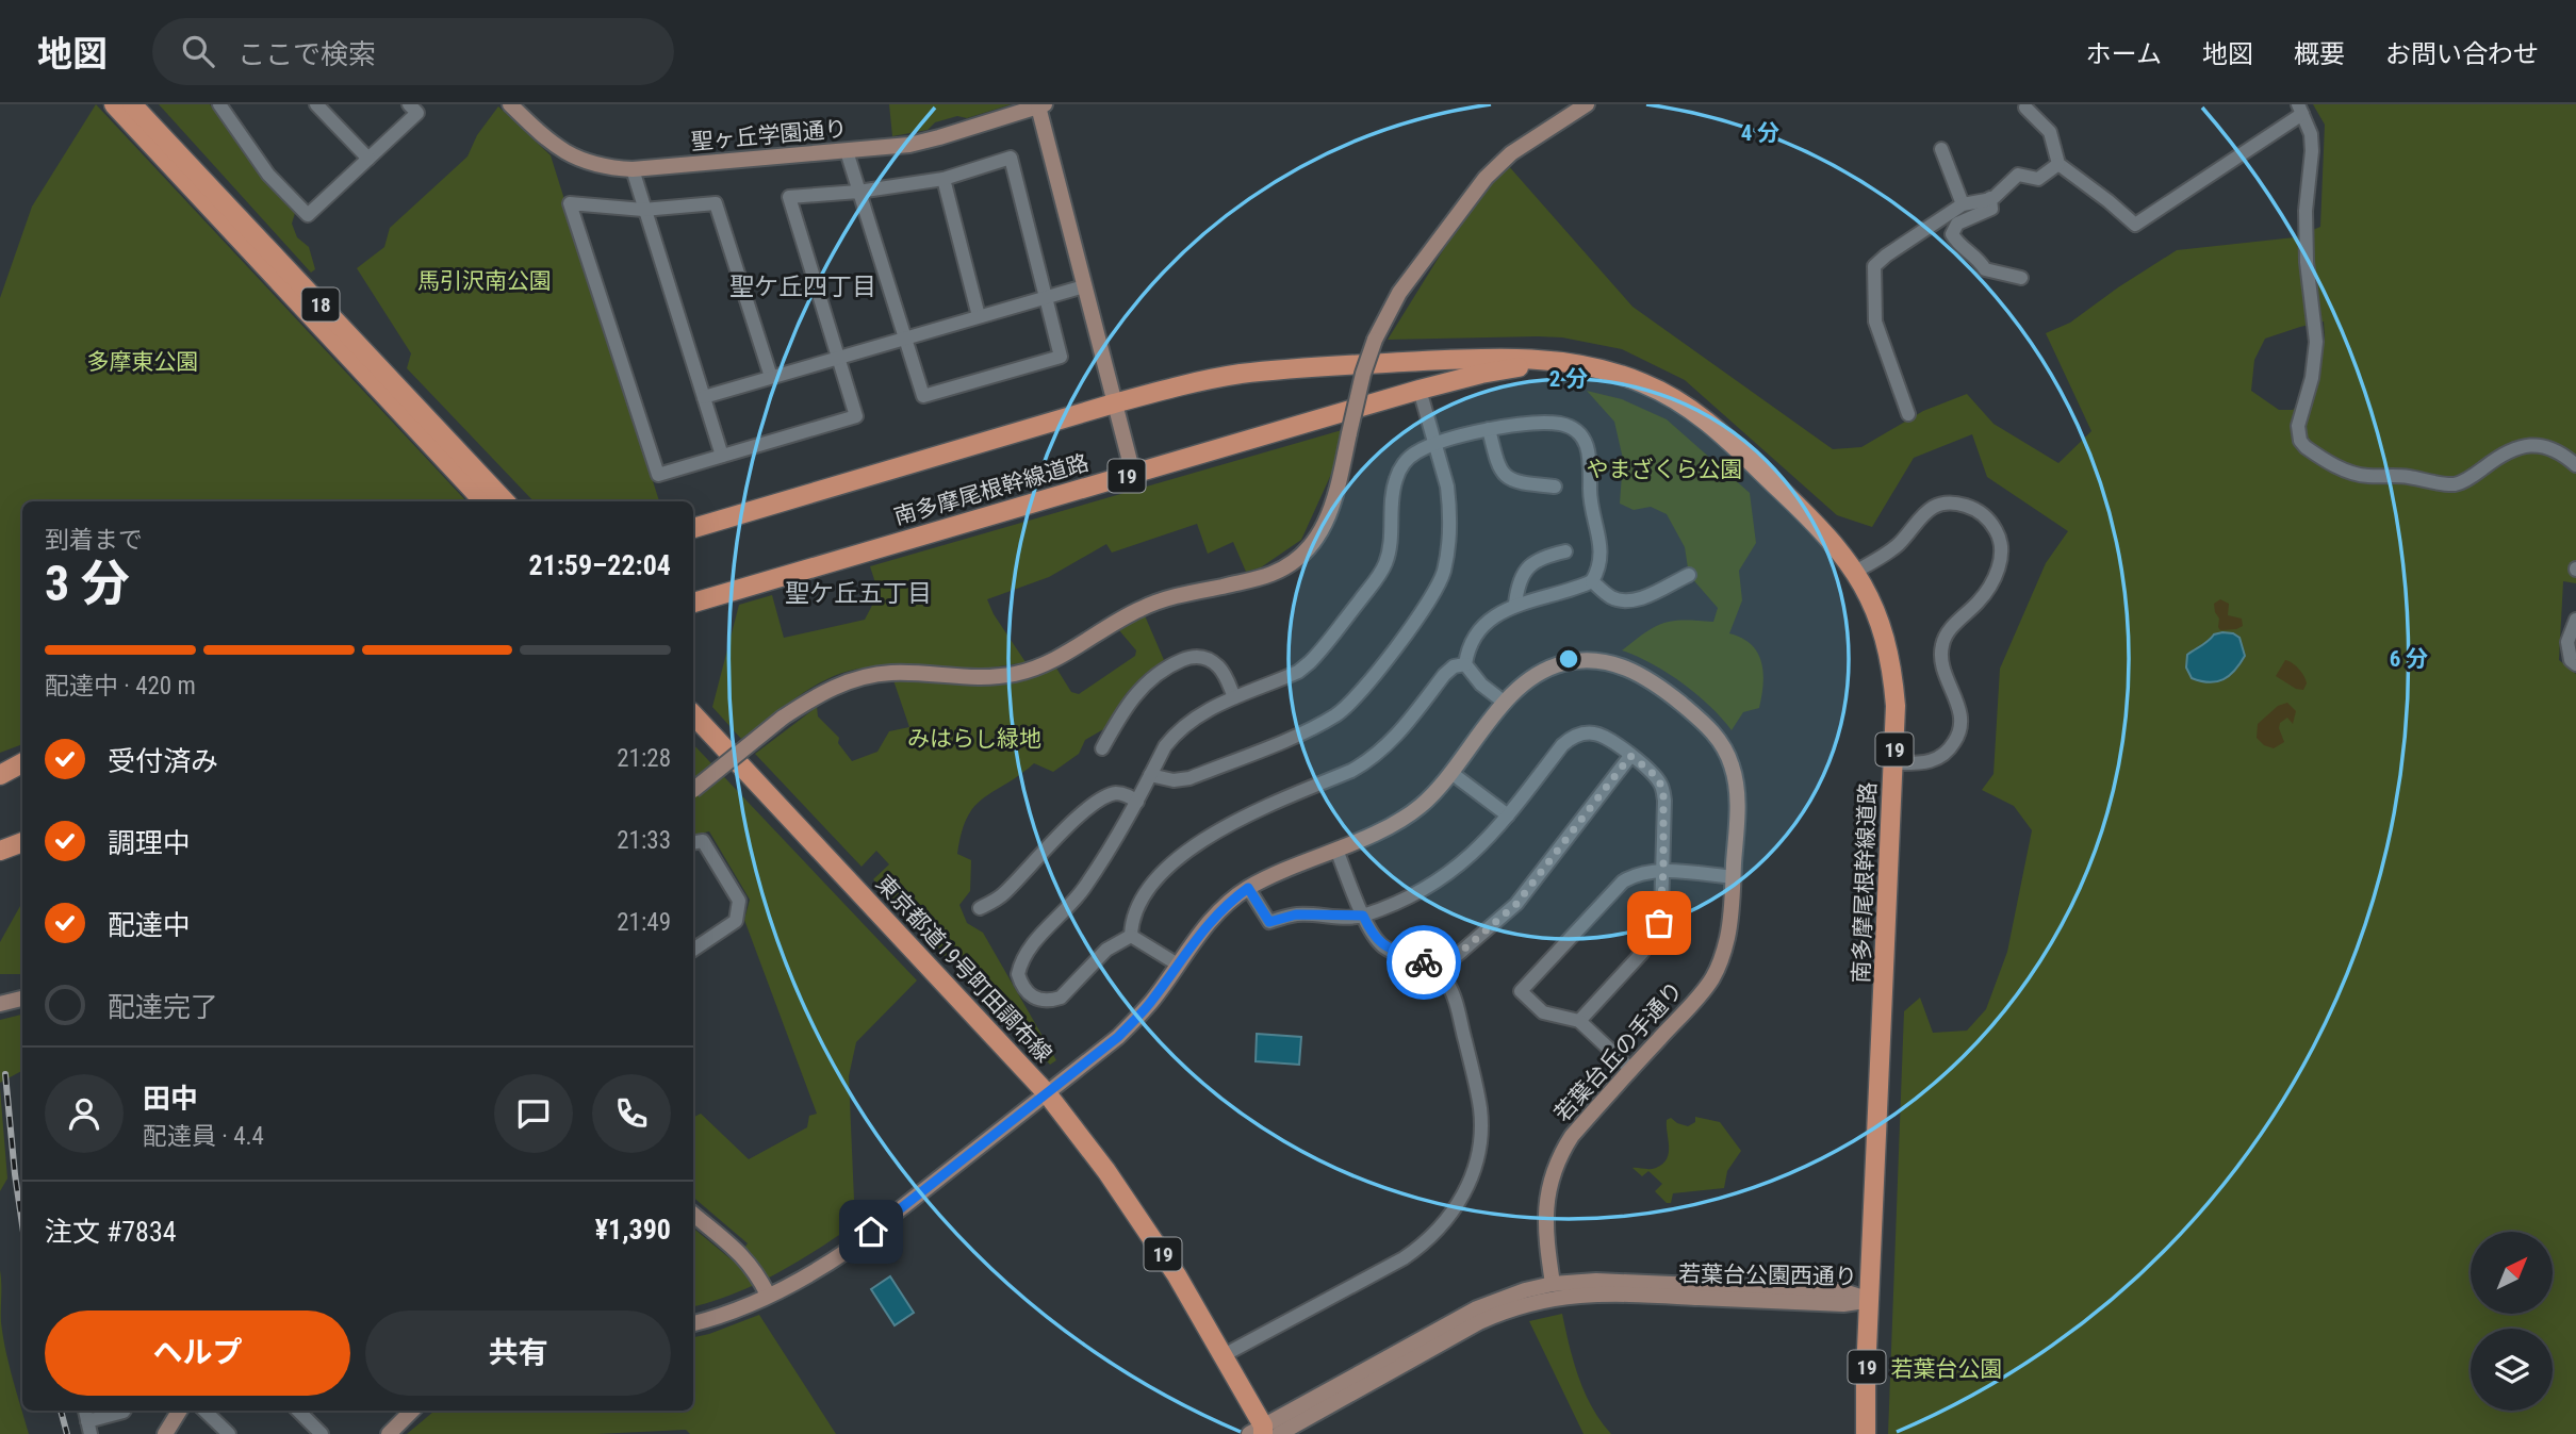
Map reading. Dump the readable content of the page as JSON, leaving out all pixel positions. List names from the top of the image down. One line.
{"streets":{"main road":["18","19","南多摩尾根幹線道路","東京都道19号町田調布線"],"street":["聖ヶ丘学園通り","若葉台丘の手通り","若葉台公園西通り"]},"crossings":[["南多摩尾根幹線道路","若葉台公園西通り"],["東京都道19号町田調布線","若葉台丘の手通り"],["東京都道19号町田調布線","若葉台公園西通り"],["若葉台丘の手通り","若葉台公園西通り"]],"districts":["聖ケ丘四丁目","聖ケ丘五丁目"],"parks":["馬引沢南公園","多摩東公園","やまざくら公園","みはらし緑地","若葉台公園"],"north":"top right","page":{"header":"地図","search":"ここで検索","nav":["ホーム","地図","概要","お問い合わせ"],"heading":["3 分","到着まで","21:59–22:04"],"panel":["田中","配達員 · 4.4","注文 #7834","¥1,390"],"bar":"配達中 · 420 m","list":[["受付済み","21:28"],["調理中","21:33"],["配達中","21:49"],"配達完了"],"buttons":["ヘルプ","共有"]},"rings":["4 分","2 分","6 分"]}
